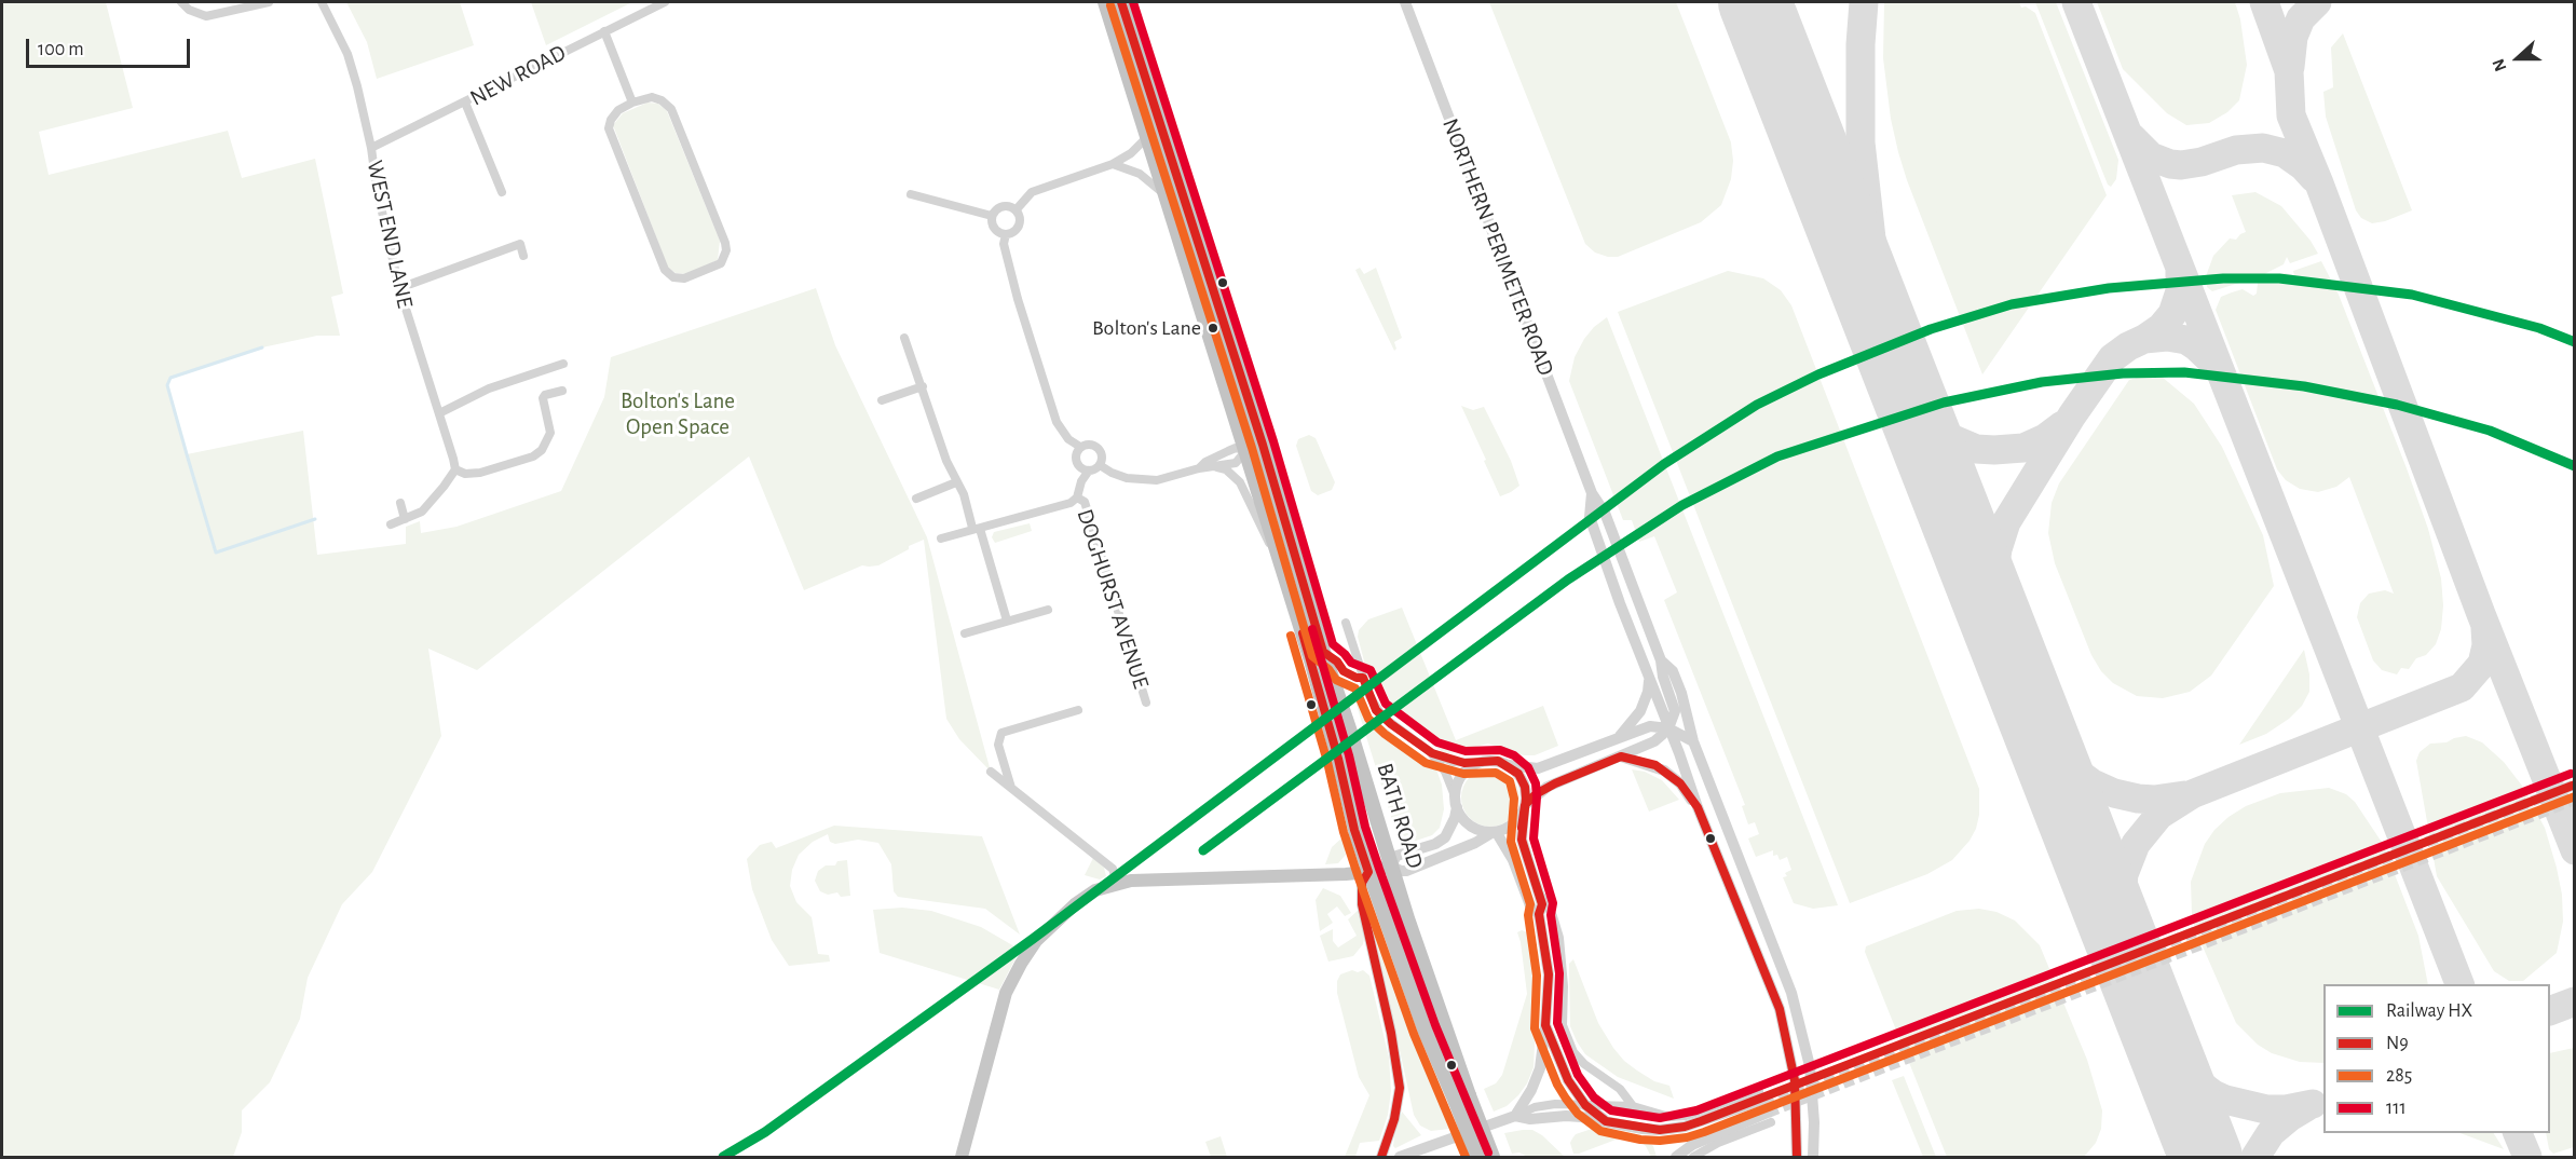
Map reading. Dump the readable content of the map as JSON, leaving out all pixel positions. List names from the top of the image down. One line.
{"streets":{"highway":["BATH ROAD"],"street":["NEW ROAD","WEST END LANE","NORTHERN PERIMETER ROAD","DOGHURST AVENUE"]},"crossings":[["NEW ROAD","WEST END LANE"]],"parks":["Bolton's Lane Open Space"],"places":["Bolton's Lane"],"lines":["transit line N9","transit line 111","transit line 285","rail line HX"],"legend":["Railway HX","N9","285","111"],"scale_bar":"100 m","north":"left"}
